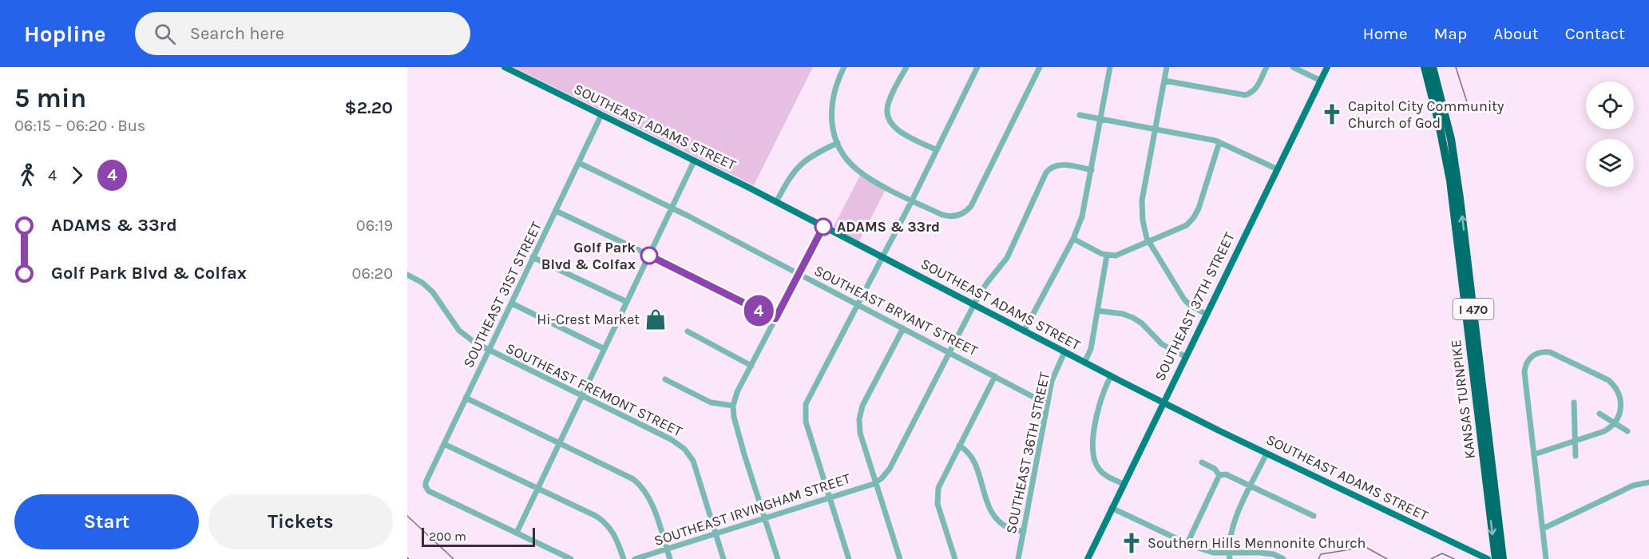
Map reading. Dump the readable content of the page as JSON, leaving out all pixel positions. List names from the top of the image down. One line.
{"streets":{"highway":["I 470","KANSAS TURNPIKE"],"main road":["SOUTHEAST ADAMS STREET","SOUTHEAST 37TH STREET"],"street":["SOUTHEAST 31ST STREET","SOUTHEAST BRYANT STREET","SOUTHEAST FREMONT STREET","SOUTHEAST 36TH STREET","SOUTHEAST IRVINGHAM STREET"]},"crossings":[["SOUTHEAST ADAMS STREET","SOUTHEAST 31ST STREET"],["SOUTHEAST ADAMS STREET","SOUTHEAST 37TH STREET"],["SOUTHEAST ADAMS STREET","SOUTHEAST 36TH STREET"],["SOUTHEAST 31ST STREET","SOUTHEAST BRYANT STREET"],["SOUTHEAST 31ST STREET","SOUTHEAST FREMONT STREET"],["SOUTHEAST BRYANT STREET","SOUTHEAST 36TH STREET"],["SOUTHEAST FREMONT STREET","SOUTHEAST IRVINGHAM STREET"]],"places":{"church":["Capitol City Community Church of God","Southern Hills Mennonite Church"],"other":["ADAMS & 33rd","Golf Park Blvd & Colfax"],"shop":["Hi-Crest Market"]},"lines":["bus line 4"],"scale_bar":"200 m","page":{"header":"Hopline","search":"Search here","nav":["Home","Map","About","Contact"],"heading":["5 min","06:15 – 06:20 · Bus","$2.20"],"on_map":"4","legs":["4","4"],"list":[{"name":"ADAMS & 33rd","value":"06:19"},{"name":"Golf Park Blvd & Colfax","value":"06:20"}],"buttons":["Start","Tickets"],"scale":"200 m"}}
